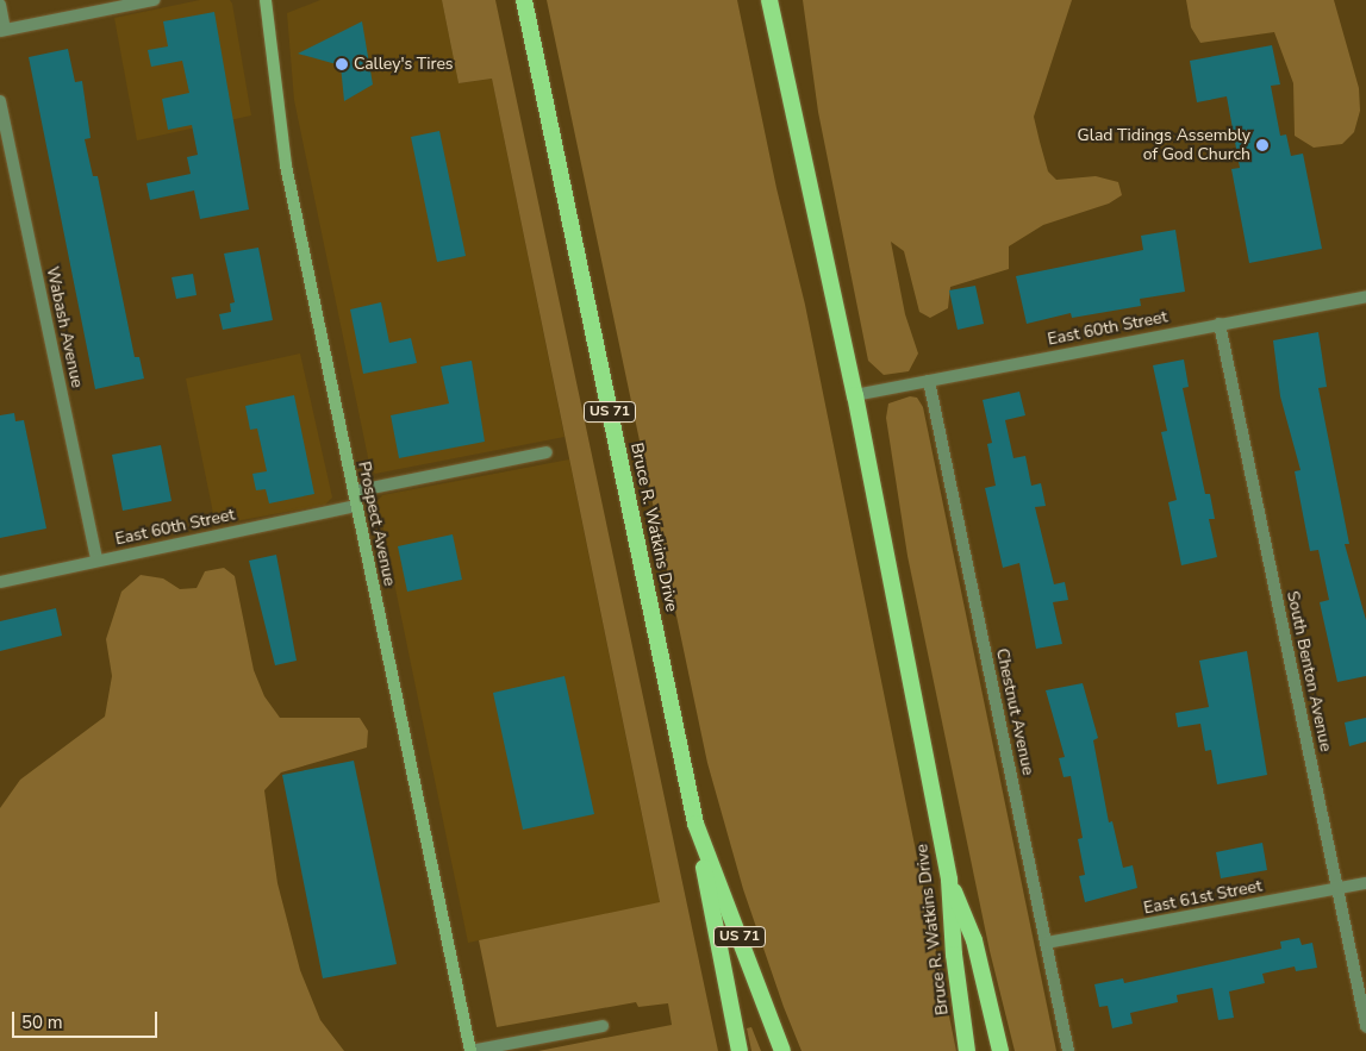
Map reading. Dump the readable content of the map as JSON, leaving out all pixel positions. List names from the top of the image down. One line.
{"streets":{"highway":["US 71","Bruce R. Watkins Drive"],"main road":["Prospect Avenue"],"street":["Wabash Avenue","East 60th Street","South Benton Avenue","Chestnut Avenue","East 61st Street"]},"crossings":[["Wabash Avenue","East 60th Street"],["East 60th Street","Prospect Avenue"],["East 60th Street","Bruce R. Watkins Drive"],["East 60th Street","South Benton Avenue"],["East 60th Street","Chestnut Avenue"],["South Benton Avenue","East 61st Street"],["Chestnut Avenue","East 61st Street"]],"places":["Calley's Tires","Glad Tidings Assembly of God Church"],"scale_bar":"50 m"}
